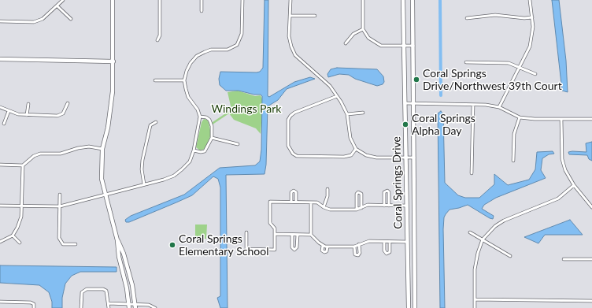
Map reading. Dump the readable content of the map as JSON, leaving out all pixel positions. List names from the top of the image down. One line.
{"streets":{"main road":["Coral Springs Drive"]},"parks":["Windings Park"],"places":["Coral Springs Drive/Northwest 39th Court","Coral Springs Alpha Day","Coral Springs Elementary School"]}
